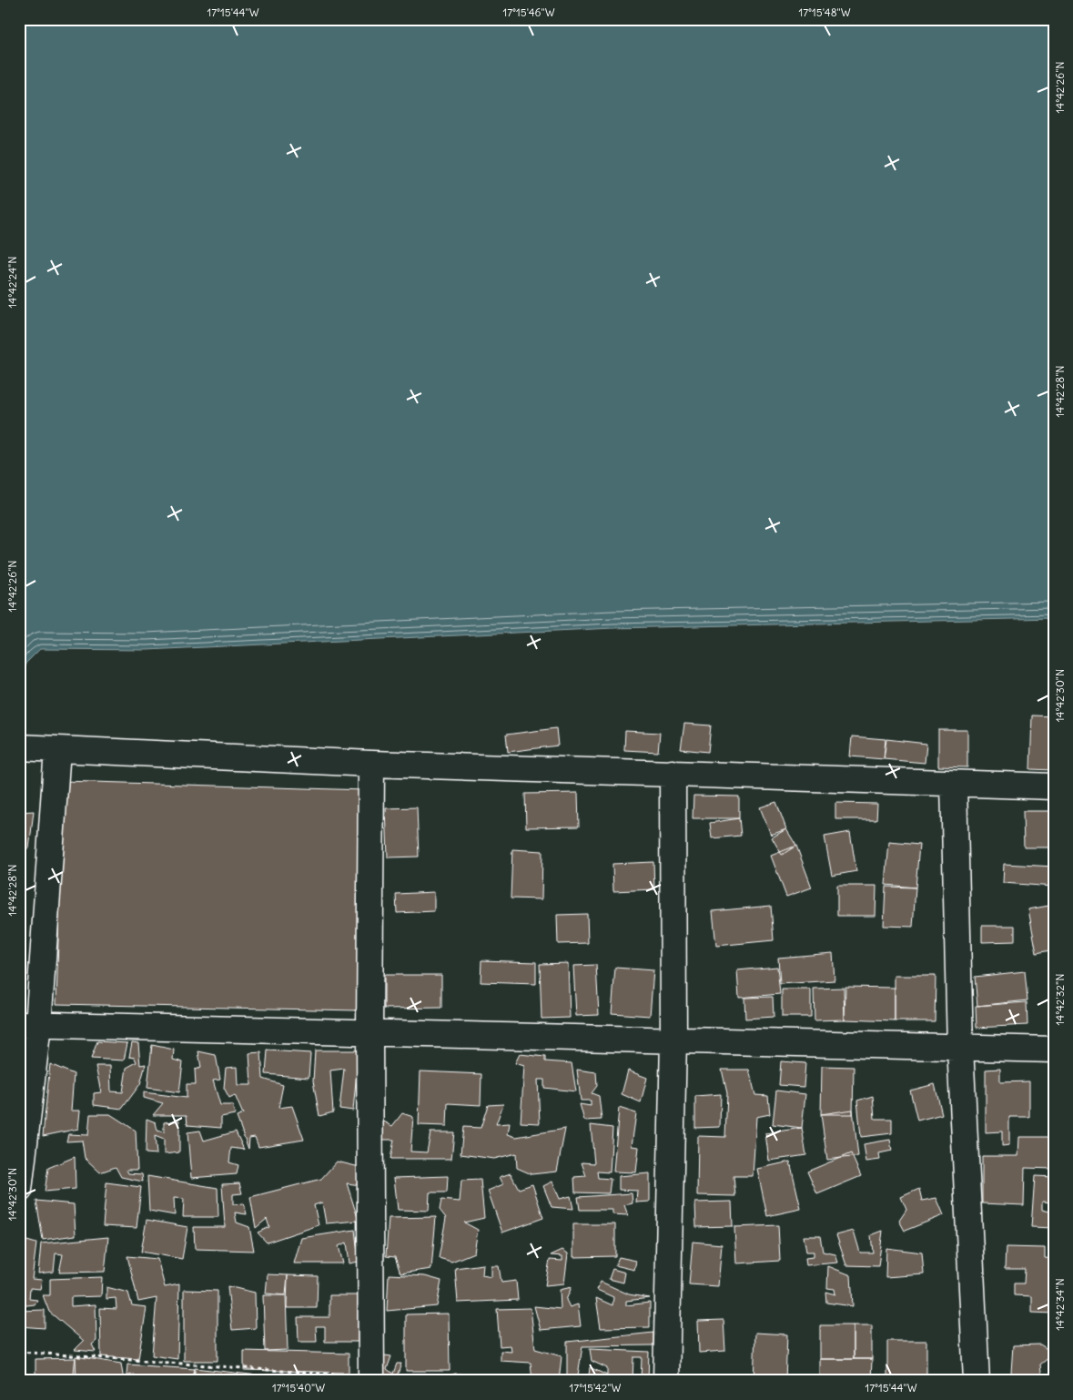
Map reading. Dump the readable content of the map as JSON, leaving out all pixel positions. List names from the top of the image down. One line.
{"coordinates":["17°15'44\"W","17°15'46\"W","17°15'48\"W","14°42'26\"N","14°42'24\"N","14°42'28\"N","14°42'30\"N","14°42'32\"N","14°42'34\"N","17°15'40\"W","17°15'42\"W"]}
